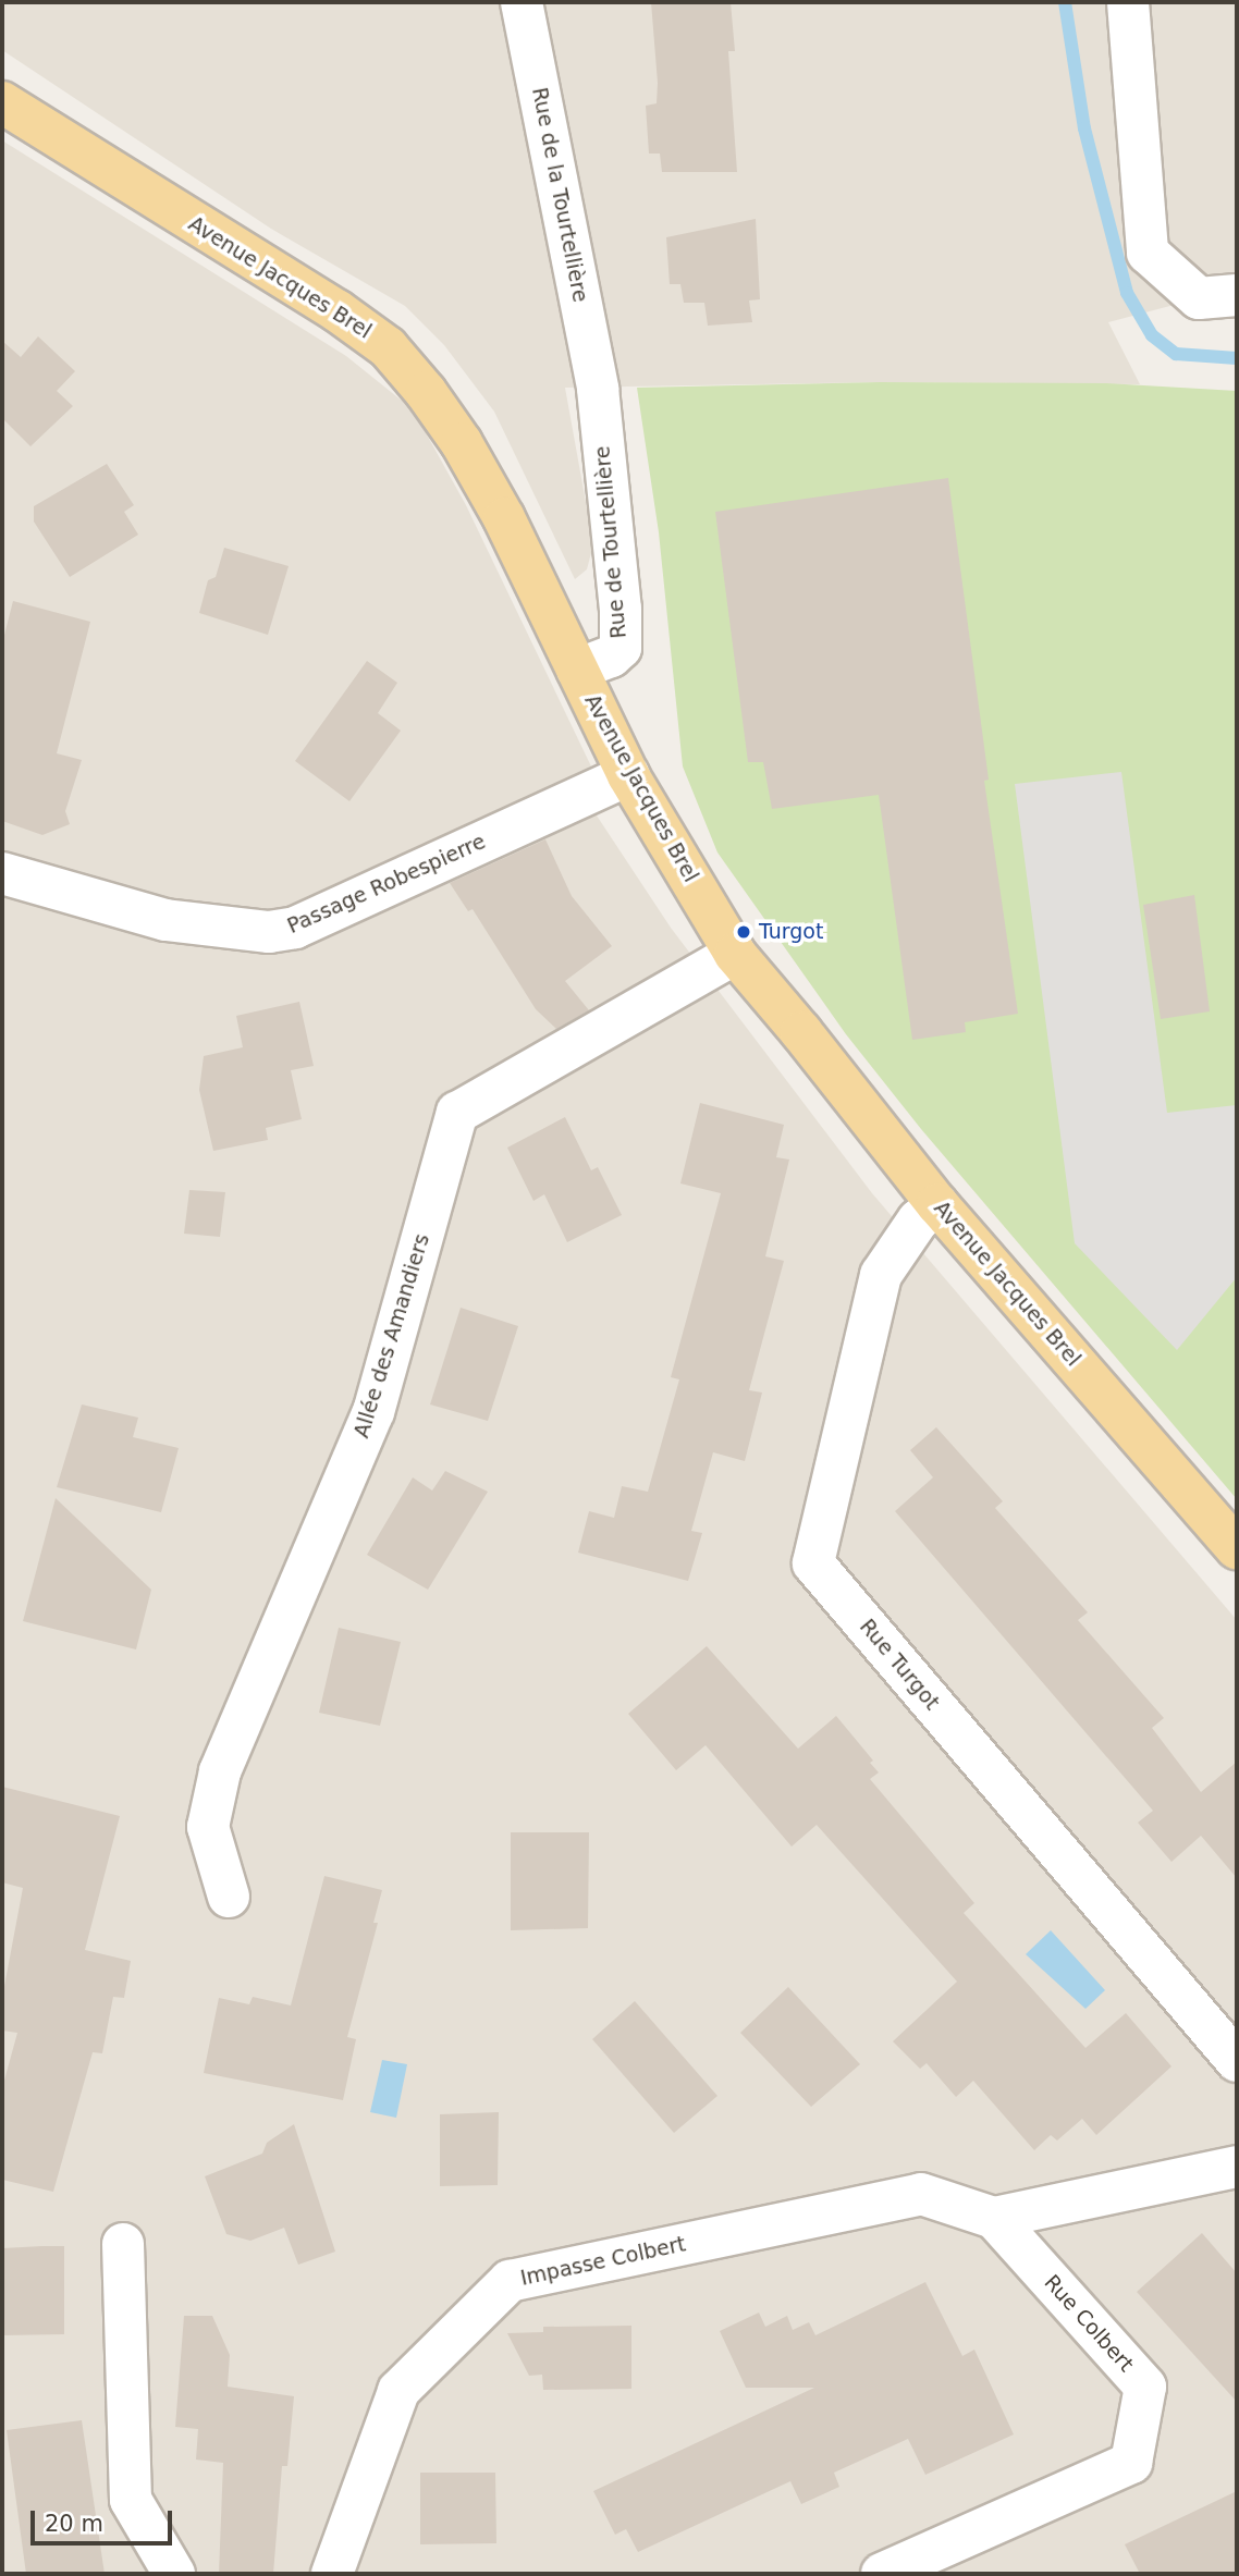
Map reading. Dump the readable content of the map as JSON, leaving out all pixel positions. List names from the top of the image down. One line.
{"streets":{"main road":["Avenue Jacques Brel"],"street":["Rue de la Tourtellière","Rue de Tourtellière","Passage Robespierre","Allée des Amandiers","Rue Turgot","Impasse Colbert","Rue Colbert"]},"crossings":[["Rue de la Tourtellière","Rue de Tourtellière"],["Avenue Jacques Brel","Rue de Tourtellière"],["Avenue Jacques Brel","Passage Robespierre"],["Avenue Jacques Brel","Allée des Amandiers"],["Avenue Jacques Brel","Rue Turgot"],["Impasse Colbert","Rue Colbert"]],"places":["Turgot"],"scale_bar":"20 m"}
